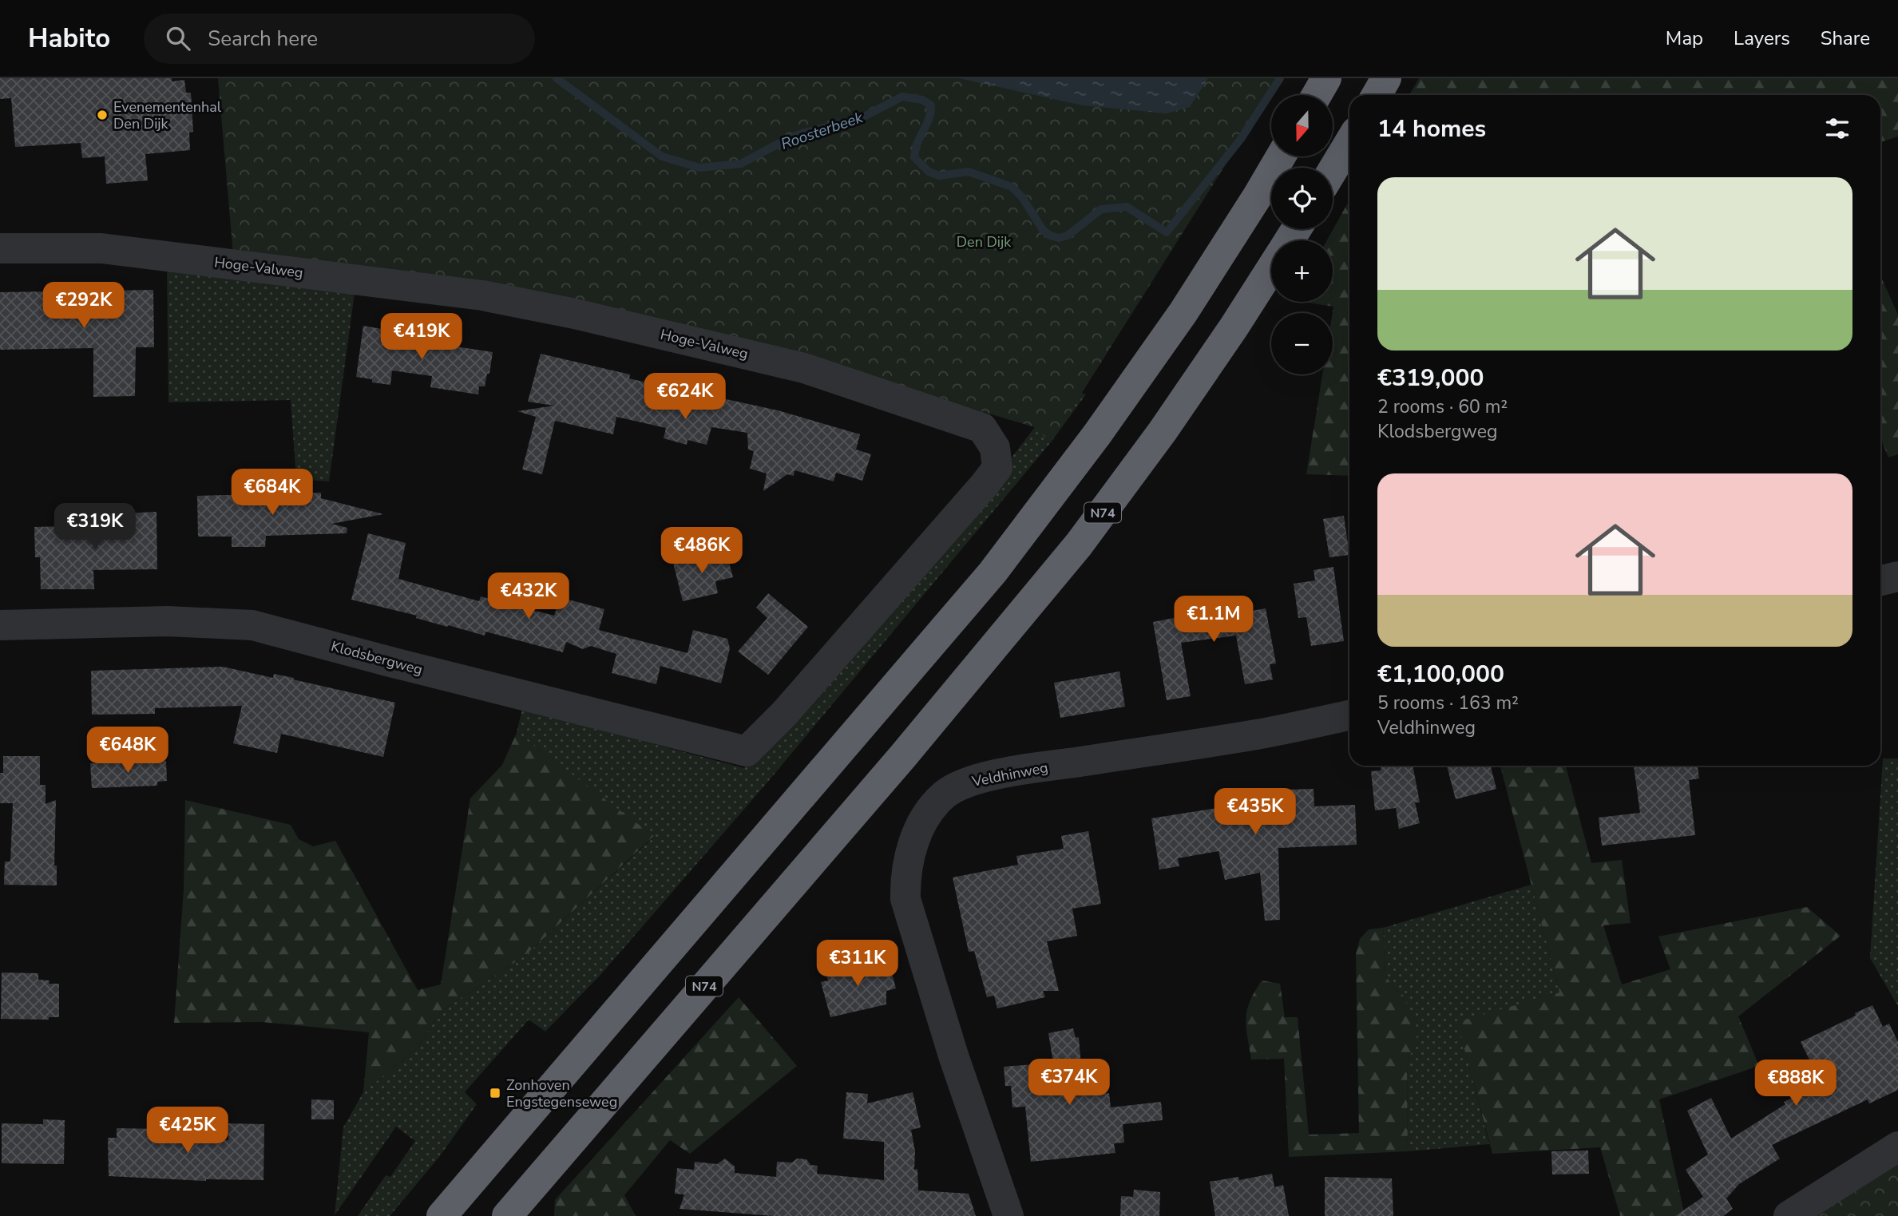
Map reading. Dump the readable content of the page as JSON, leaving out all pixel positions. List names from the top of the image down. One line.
{"streets":{"highway":["N74"],"street":["Hoge-Valweg","Klodsbergweg","Veldhinweg"]},"crossings":[["Hoge-Valweg","Klodsbergweg"]],"water":["Roosterbeek"],"parks":["Den Dijk"],"places":{"other":["Evenementenhal Den Dijk"],"transit":["Zonhoven Engstegenseweg"]},"north":"bottom","page":{"header":"Habito","search":"Search here","nav":["Map","Layers","Share"],"map_buttons":["+","−"],"heading":"14 homes","list":[{"name":"€319,000","note":"2 rooms · 60 m² · Klodsbergweg"},{"name":"€1,100,000","note":"5 rooms · 163 m² · Veldhinweg"}],"price":["€292K","€419K","€624K","€684K","€319K","€486K","€432K","€1.1M","€648K","€435K","€311K","€374K","€888K","€425K"]}}
